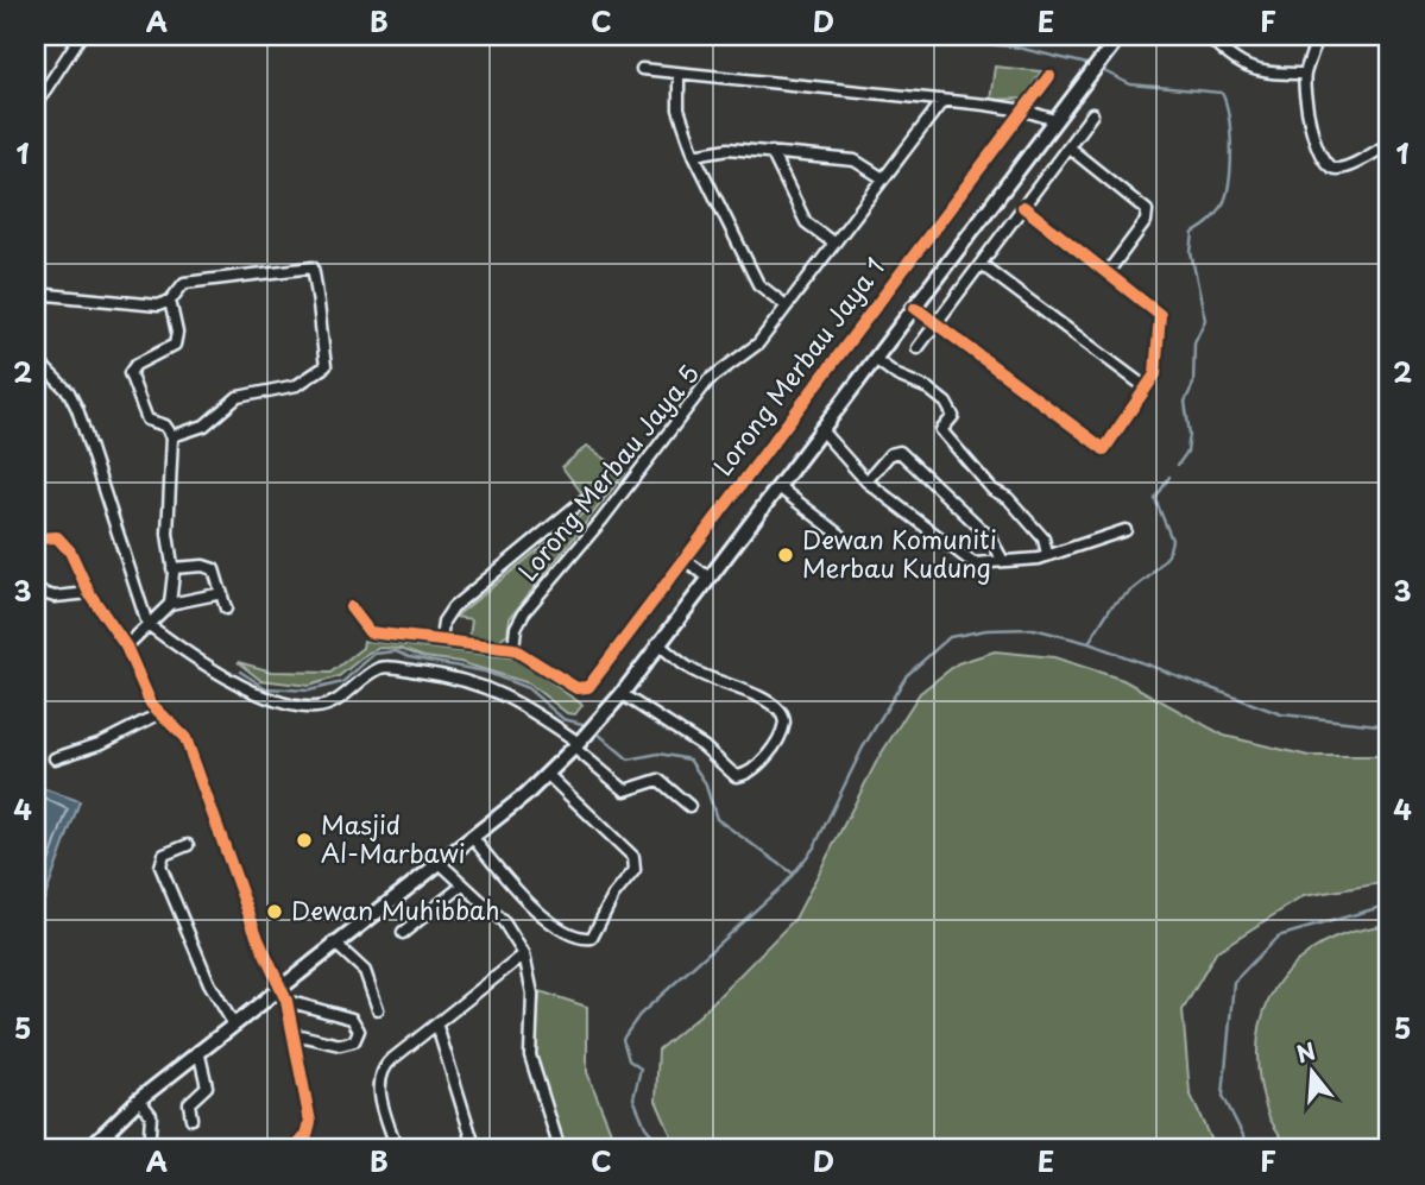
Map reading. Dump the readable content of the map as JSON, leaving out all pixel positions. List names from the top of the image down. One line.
{"streets":{"street":["Lorong Merbau Jaya 1","Lorong Merbau Jaya 5"]},"crossings":[["Lorong Merbau Jaya 1","Lorong Merbau Jaya 5"]],"places":["Dewan Komuniti Merbau Kudung","Masjid Al-Marbawi","Dewan Muhibbah"],"north":"top","grid":{"columns":["A","B","C","D","E","F"],"rows":["1","2","3","4","5"]}}
